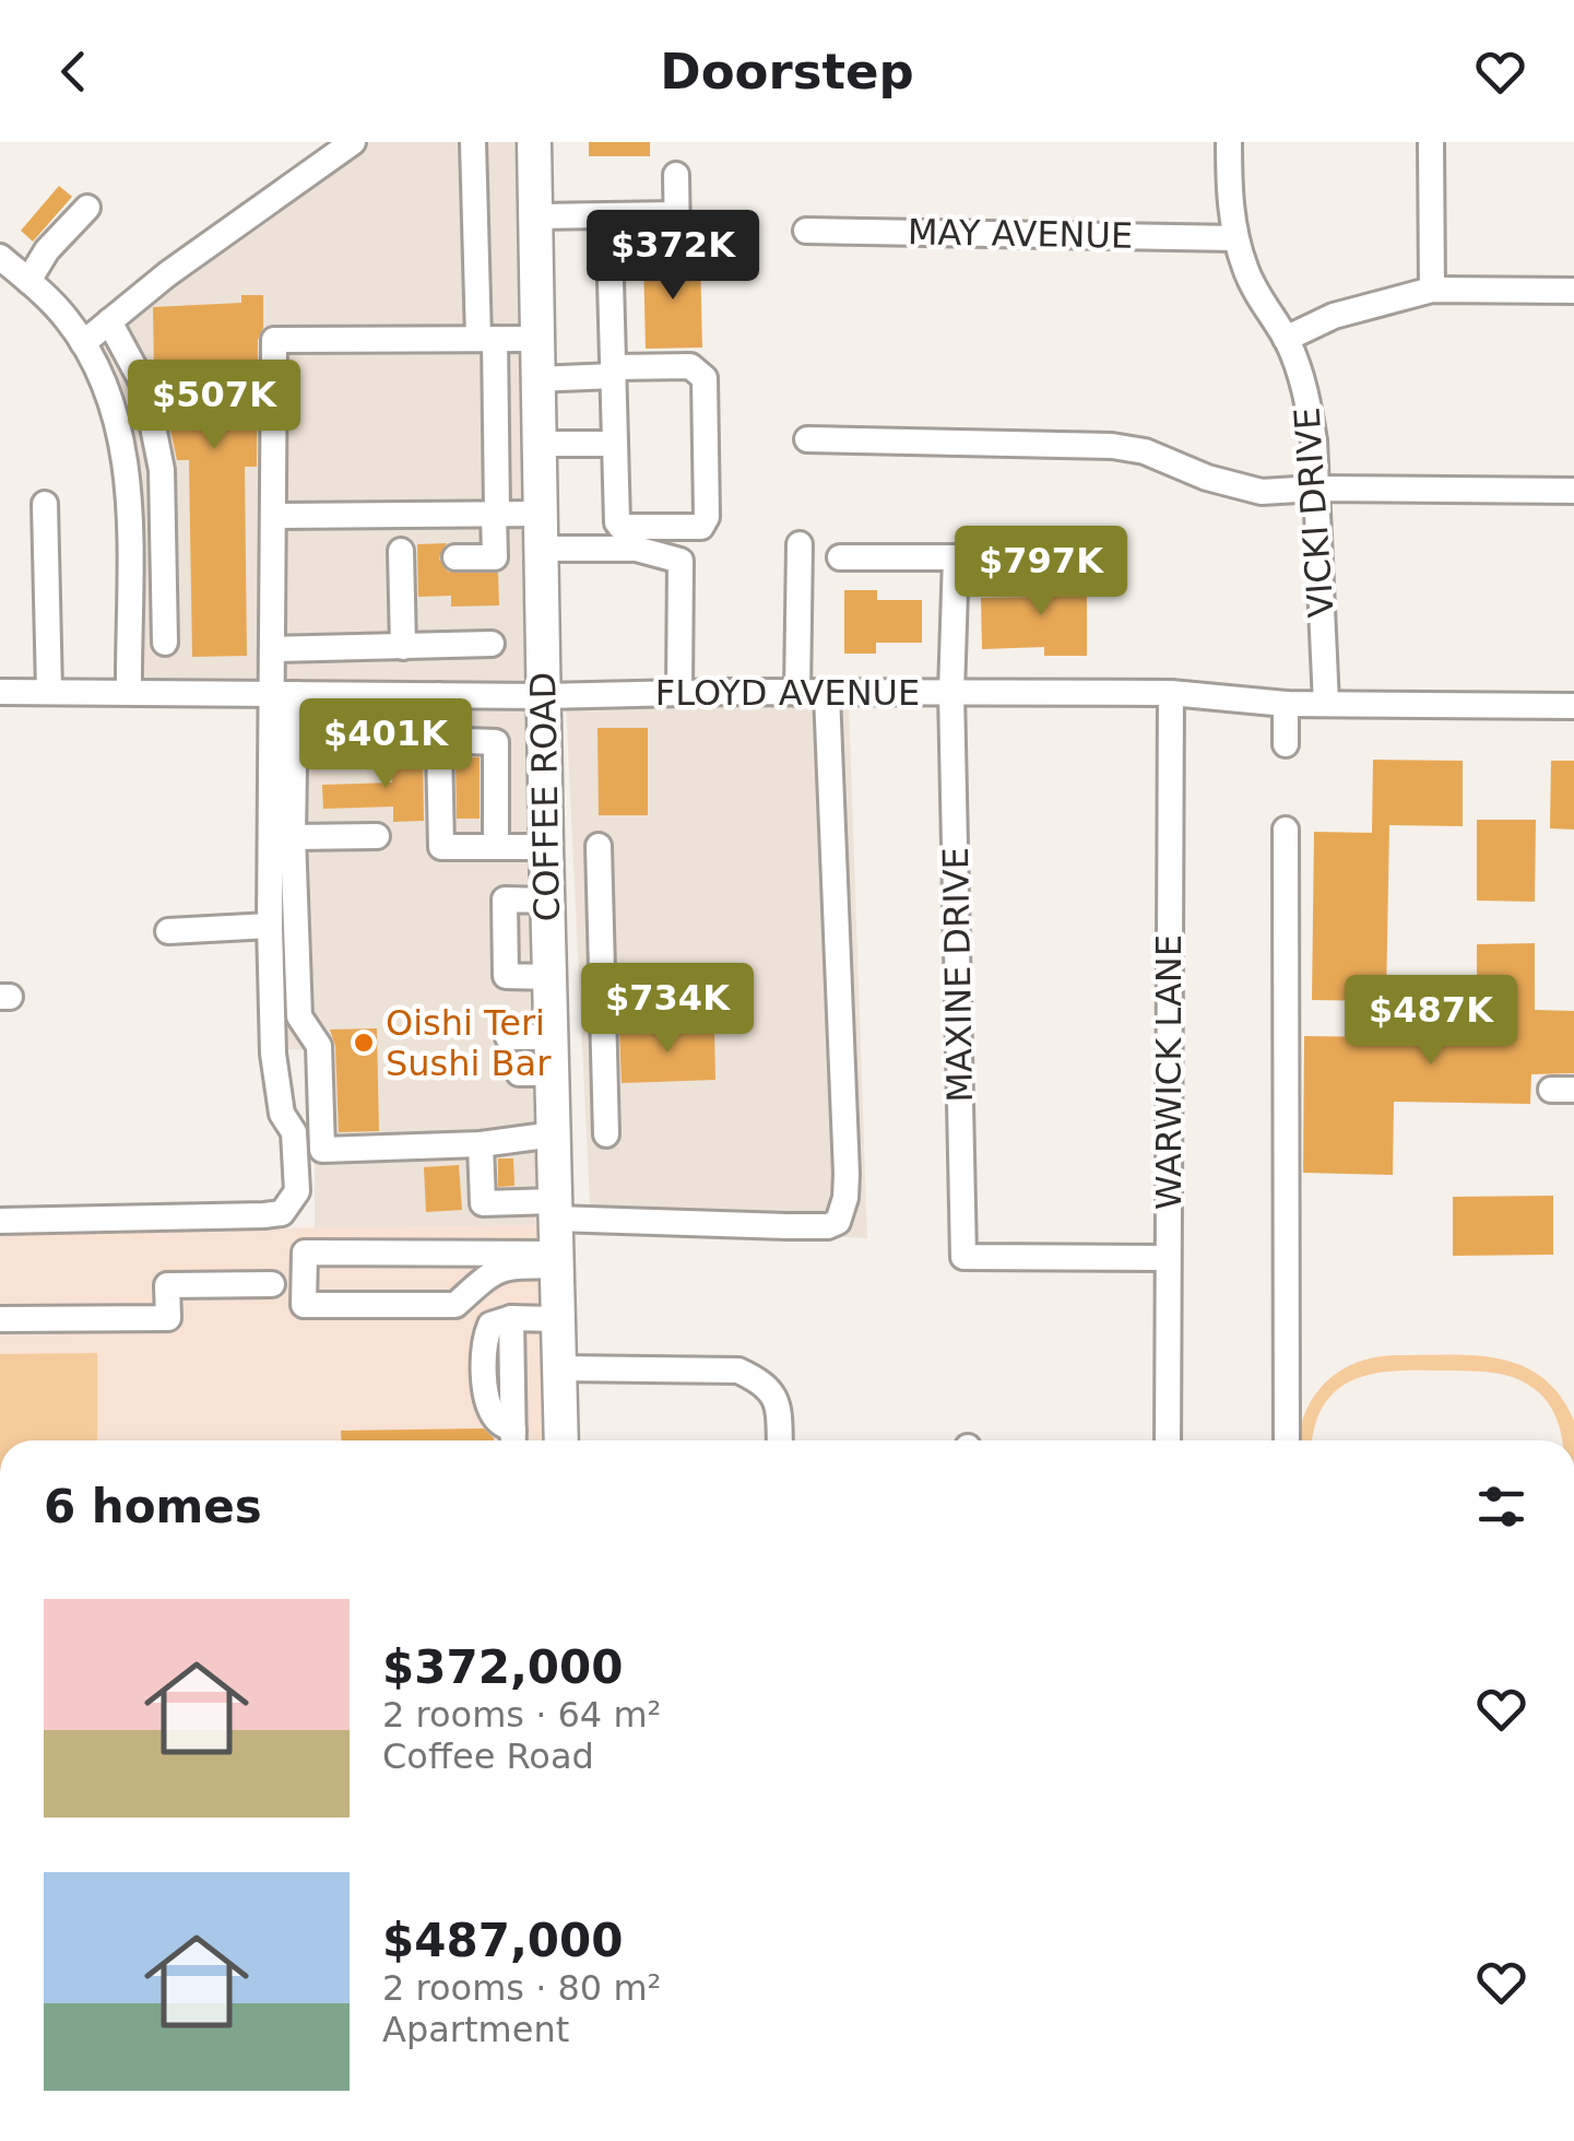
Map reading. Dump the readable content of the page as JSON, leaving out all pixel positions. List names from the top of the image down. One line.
{"streets":{"main road":["COFFEE ROAD"],"street":["MAY AVENUE","VICKI DRIVE","FLOYD AVENUE","MAXINE DRIVE","WARWICK LANE"]},"crossings":[["MAY AVENUE","VICKI DRIVE"],["VICKI DRIVE","FLOYD AVENUE"],["FLOYD AVENUE","COFFEE ROAD"],["FLOYD AVENUE","MAXINE DRIVE"],["FLOYD AVENUE","WARWICK LANE"],["MAXINE DRIVE","WARWICK LANE"]],"places":["Oishi Teri Sushi Bar"],"page":{"header":"Doorstep","price":["$372K","$507K","$797K","$401K","$734K","$487K"],"heading":"6 homes","list":[{"name":"$372,000","note":"2 rooms · 64 m² · Coffee Road"},{"name":"$487,000","note":"2 rooms · 80 m² · Apartment"}]}}
